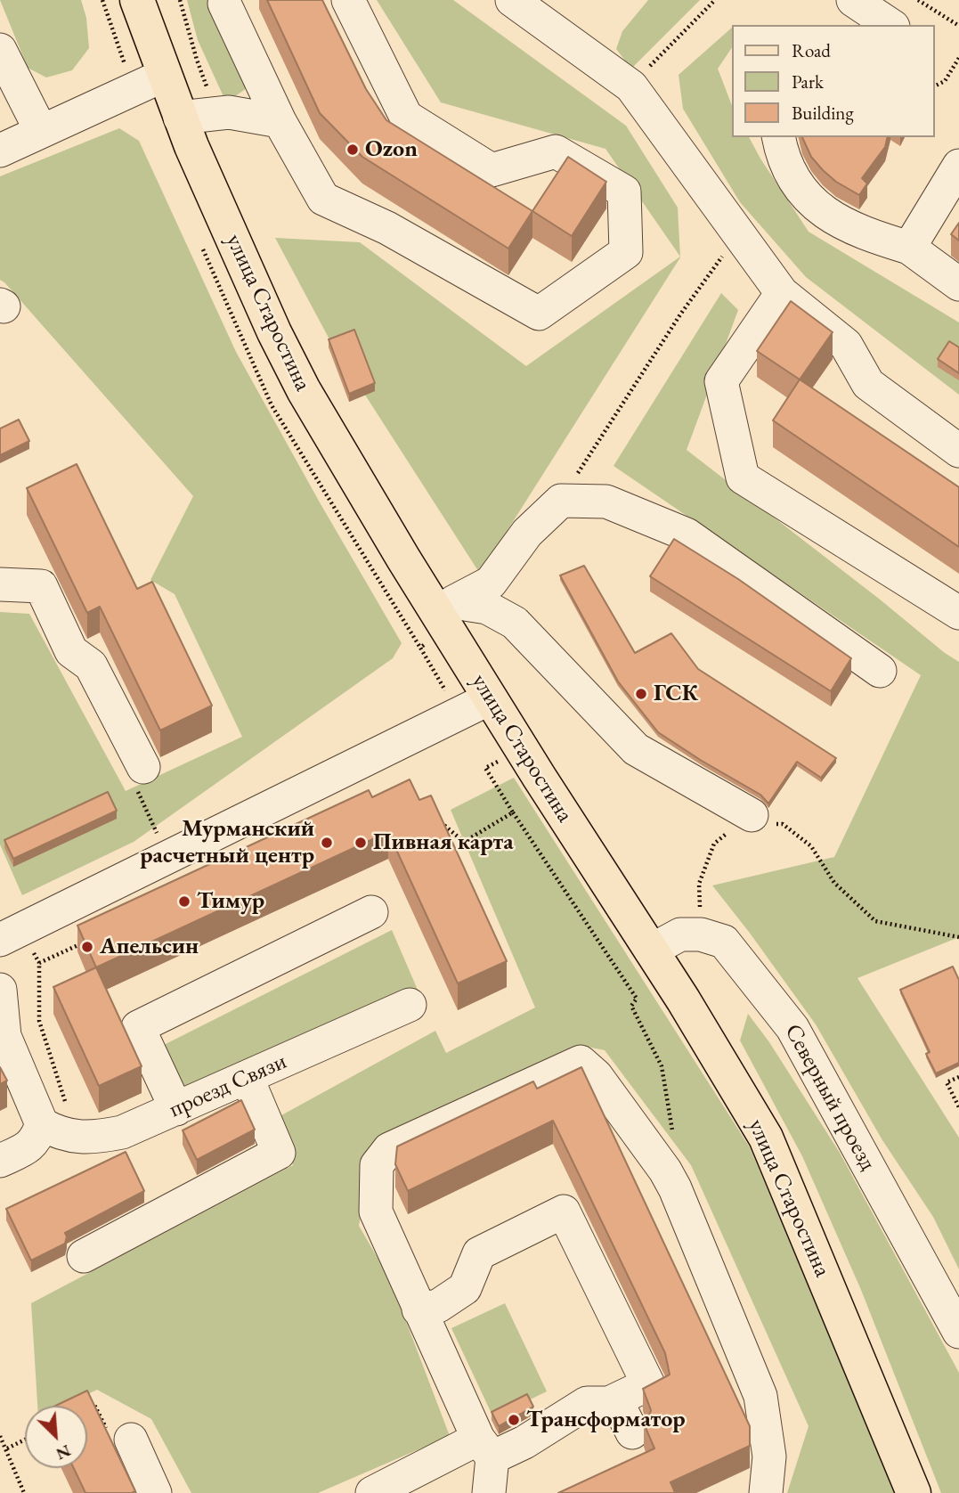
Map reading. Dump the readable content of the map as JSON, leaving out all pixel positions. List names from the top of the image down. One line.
{"streets":{"main road":["улица Старостина"],"street":["проезд Связи","Северный проезд"]},"places":["Ozon","ГСК","Мурманский расчетный центр","Пивная карта","Тимур","Апельсин","Трансформатор"],"legend":["Road","Park","Building"],"north":"bottom right"}
